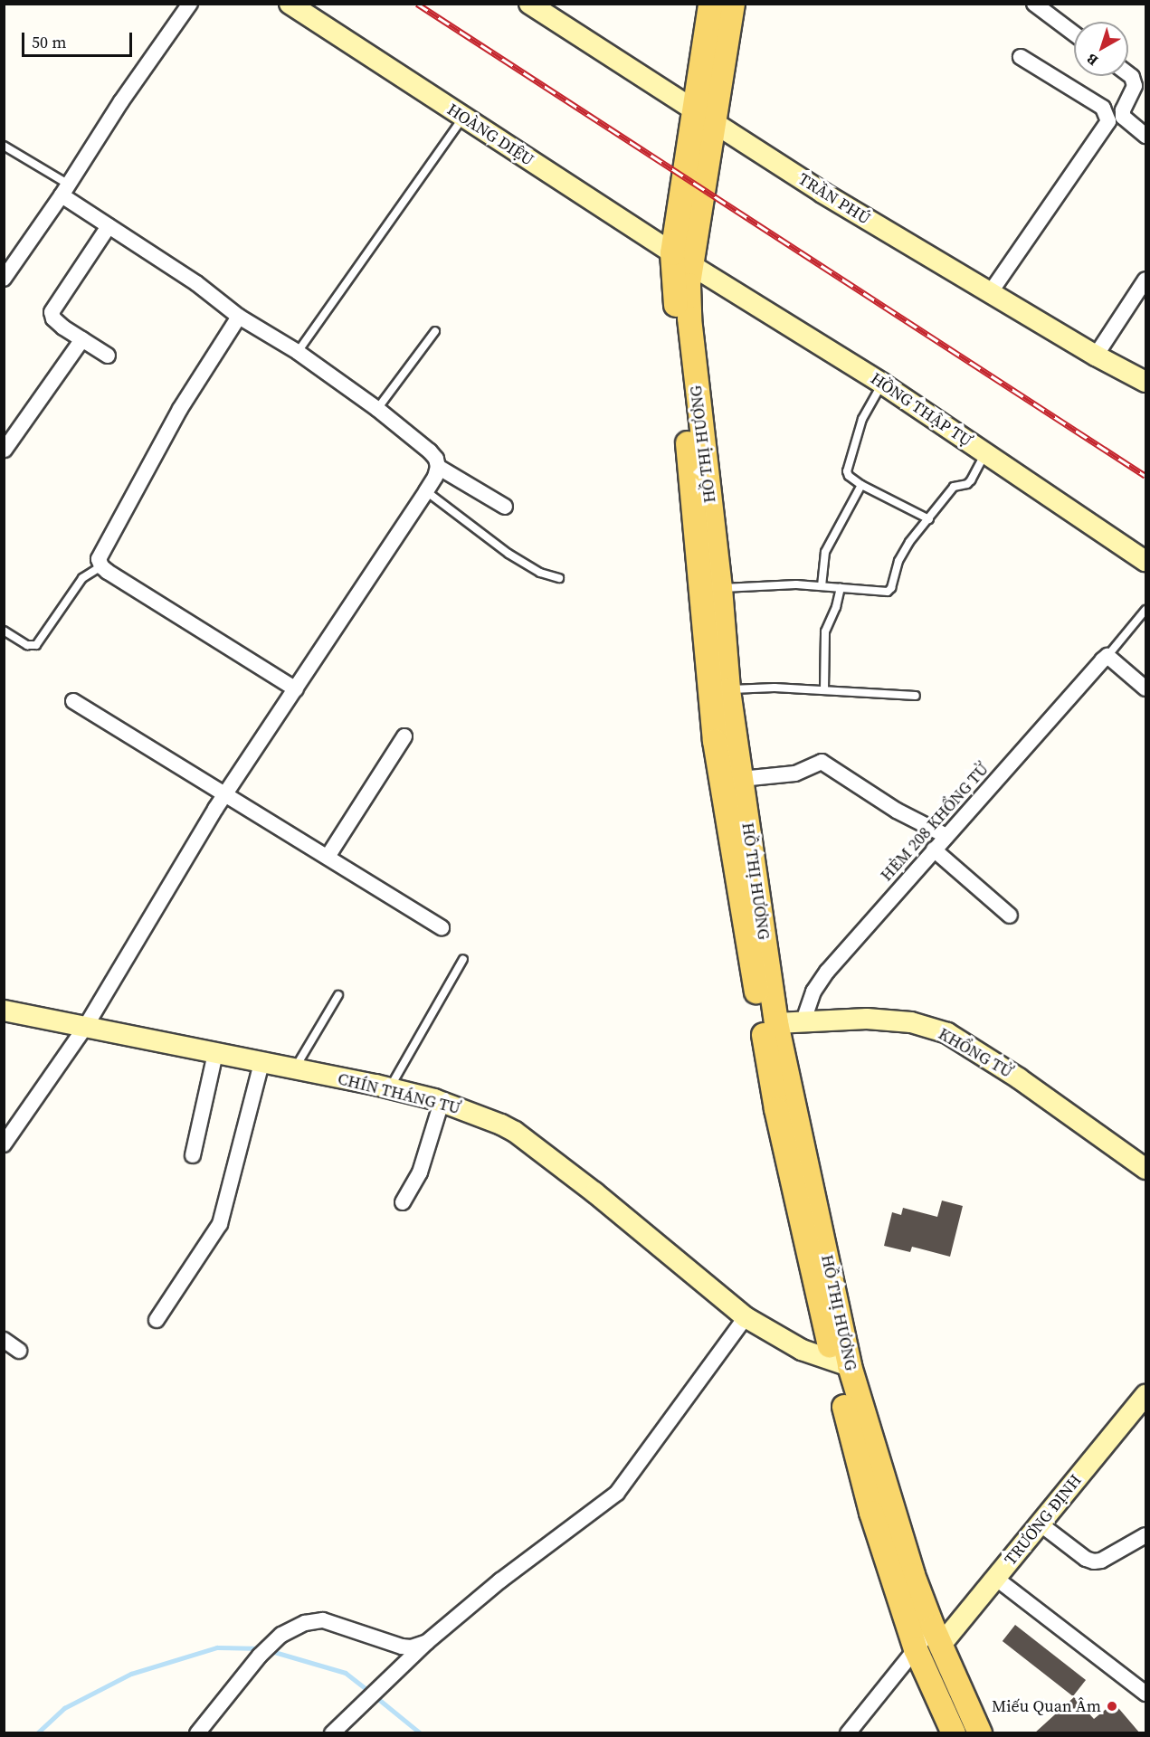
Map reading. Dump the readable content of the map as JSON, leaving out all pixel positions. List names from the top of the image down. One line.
{"streets":{"main road":["HỒ THỊ HƯƠNG"],"street":["HOÀNG DIỆU","TRẦN PHÚ","HỒNG THẬP TỰ","HẺM 208 KHỔNG TỬ","KHỔNG TỬ","CHÍN THÁNG TƯ","TRƯƠNG ĐỊNH"]},"crossings":[["HOÀNG DIỆU","HỒNG THẬP TỰ"],["HOÀNG DIỆU","HỒ THỊ HƯƠNG"],["TRẦN PHÚ","HỒ THỊ HƯƠNG"],["HỒNG THẬP TỰ","HỒ THỊ HƯƠNG"],["HỒ THỊ HƯƠNG","KHỔNG TỬ"],["HỒ THỊ HƯƠNG","CHÍN THÁNG TƯ"],["HỒ THỊ HƯƠNG","TRƯƠNG ĐỊNH"],["HẺM 208 KHỔNG TỬ","KHỔNG TỬ"]],"places":["Miếu Quan Âm"],"scale_bar":"50 m","north":"bottom left"}
